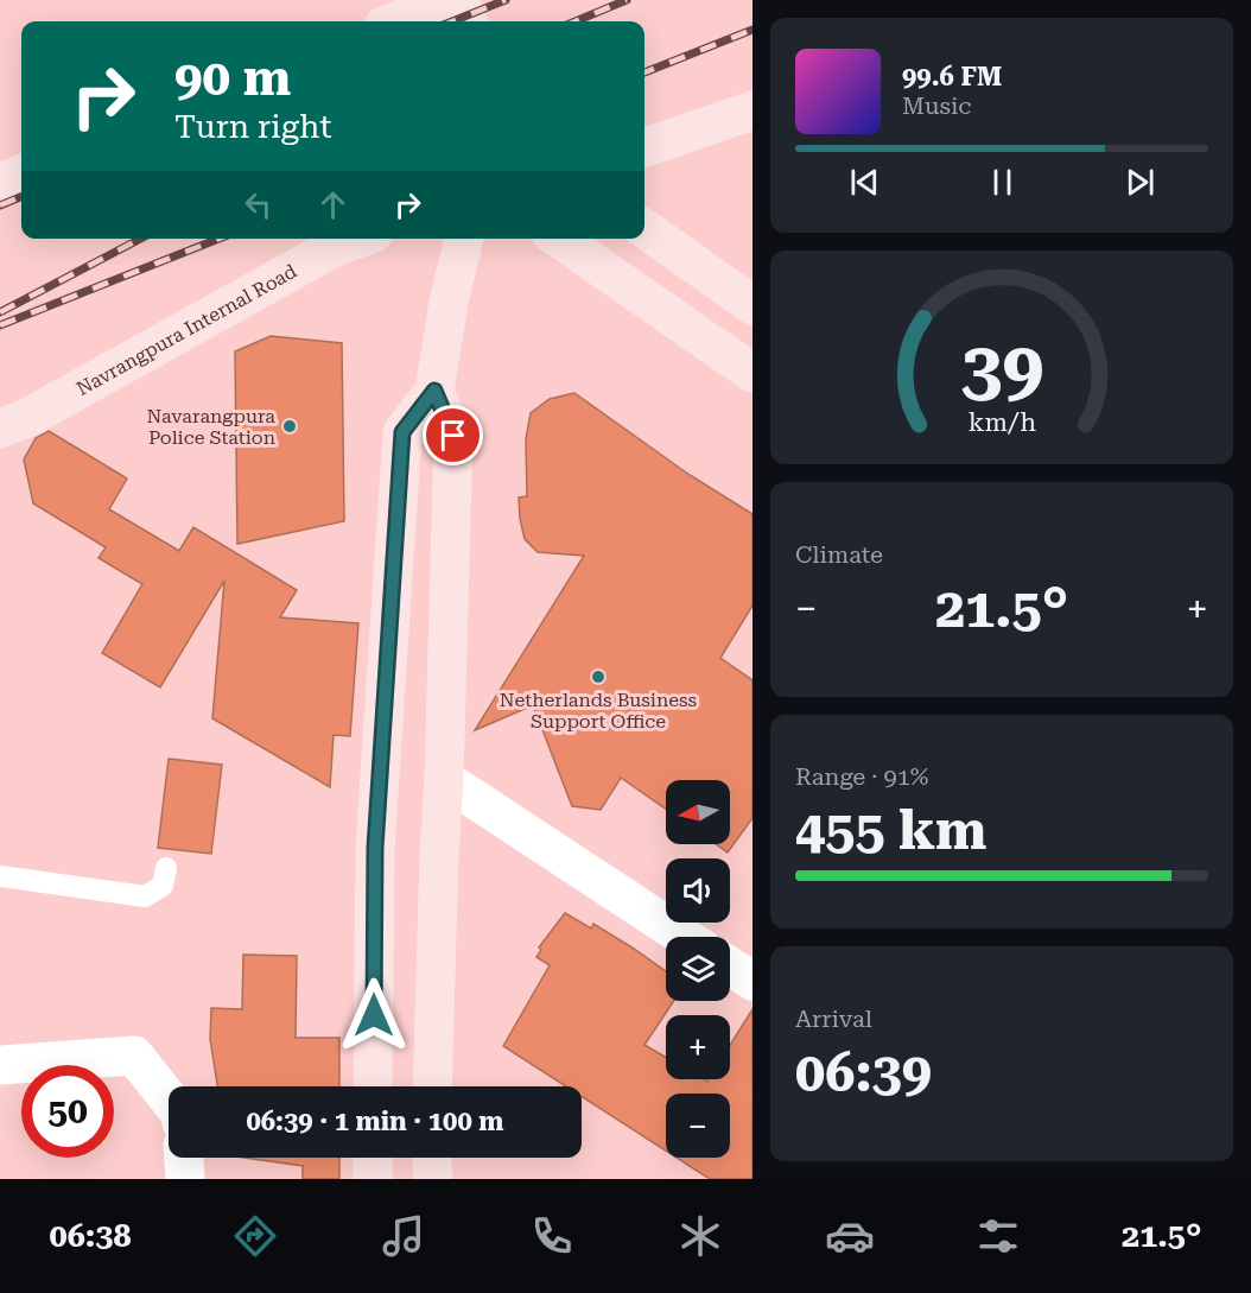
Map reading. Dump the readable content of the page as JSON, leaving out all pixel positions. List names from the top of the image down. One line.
{"streets":{"main road":["Navrangpura Internal Road"]},"places":["Navarangpura Police Station","Netherlands Business Support Office"],"north":"left","page":{"turn":["90 m","Turn right"],"song":["99.6 FM","Music"],"tile":["Climate",["Range · 91%","455 km"],["Arrival","06:39"]],"heat":["−","21.5°","+"],"map_buttons":["+","−"],"limit":"50","trip":"06:39 · 1 min · 100 m","tabs":["06:38","21.5°"],"gauge":["39","km/h"]}}
